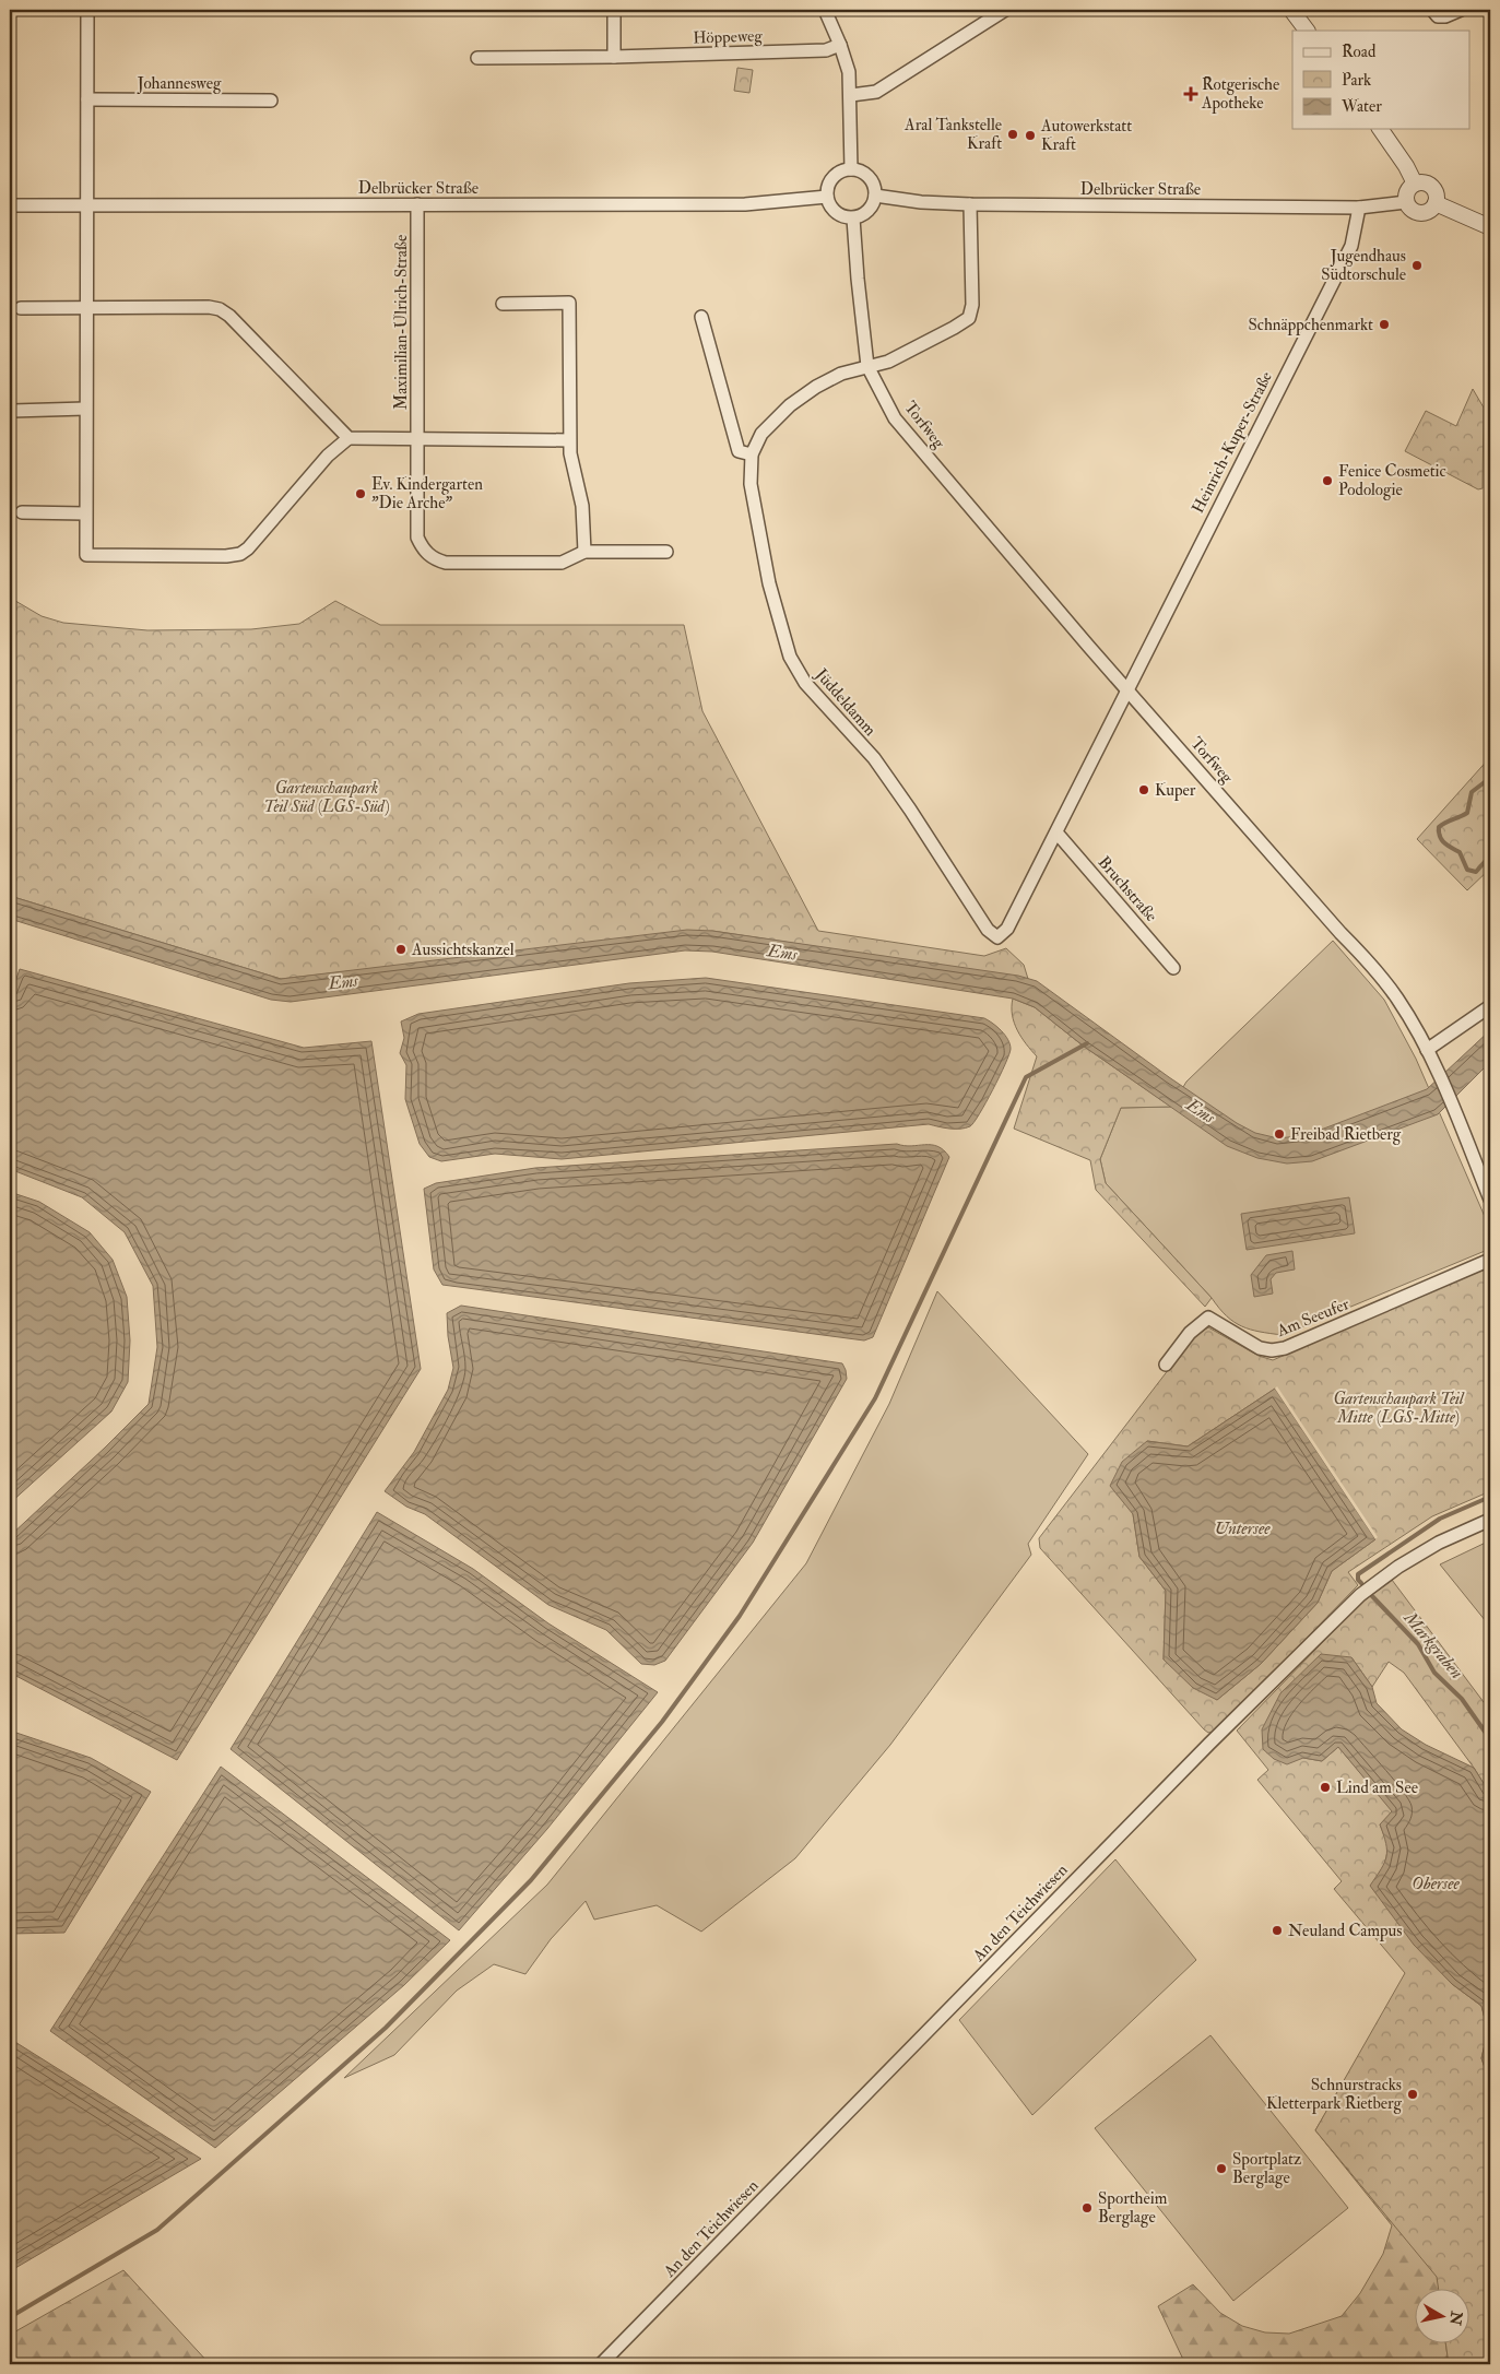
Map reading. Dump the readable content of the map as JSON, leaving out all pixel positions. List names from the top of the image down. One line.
{"streets":{"street":["Höppeweg","Johannesweg","Delbrücker Straße","Maximilian-Ulrich-Straße","Torfweg","Heinrich-Kuper-Straße","Jüddeldamm","Bruchstraße","Am Seeufer","An den Teichwiesen"]},"crossings":[["Delbrücker Straße","Maximilian-Ulrich-Straße"],["Delbrücker Straße","Torfweg"],["Delbrücker Straße","Heinrich-Kuper-Straße"],["Torfweg","Heinrich-Kuper-Straße"],["Torfweg","Jüddeldamm"],["Jüddeldamm","Bruchstraße"]],"water":["Ems","Untersee","Markgraben","Obersee"],"parks":["Gartenschaupark Teil Süd (LGS-Süd)","Gartenschaupark Teil Mitte (LGS-Mitte)"],"places":{"health":["Rotgerische Apotheke"],"other":["Aral Tankstelle Kraft","Autowerkstatt Kraft","Jugendhaus Südtorschule","Schnäppchenmarkt","Fenice Cosmetic Podologie","Ev. Kindergarten \"Die Arche\"","Kuper","Aussichtskanzel","Freibad Rietberg","Lind am See","Neuland Campus","Schnurstracks Kletterpark Rietberg","Sportplatz Berglage","Sportheim Berglage"]},"legend":["Road","Park","Water"],"north":"right"}
